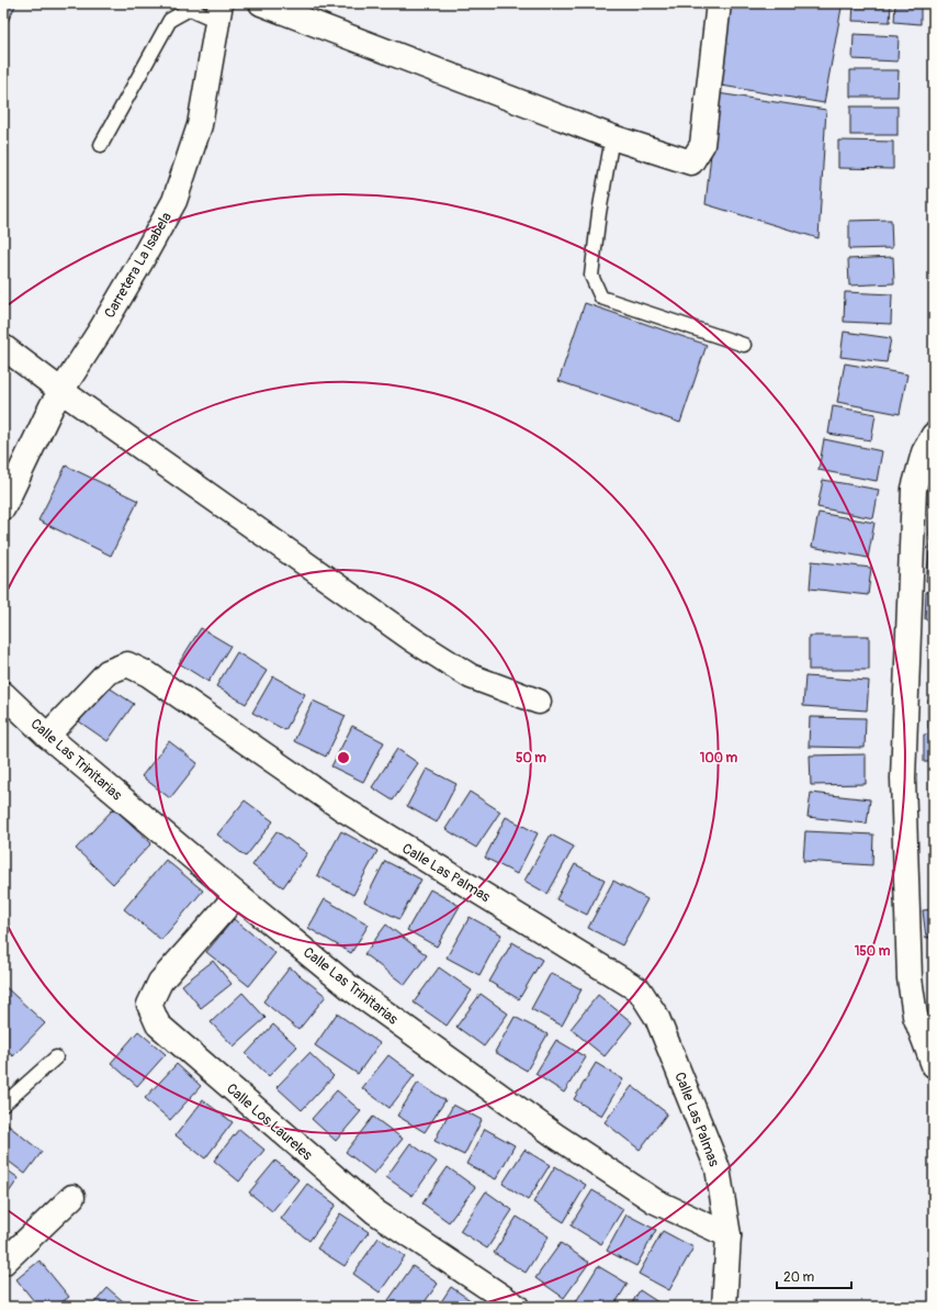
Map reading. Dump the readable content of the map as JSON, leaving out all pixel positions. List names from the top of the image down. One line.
{"streets":{"street":["Carretera La Isabela","Calle Las Trinitarias","Calle Las Palmas","Calle Los Laureles"]},"crossings":[["Calle Las Trinitarias","Calle Las Palmas"],["Calle Las Trinitarias","Calle Los Laureles"]],"scale_bar":"20 m","rings":["50 m","100 m","150 m"]}
